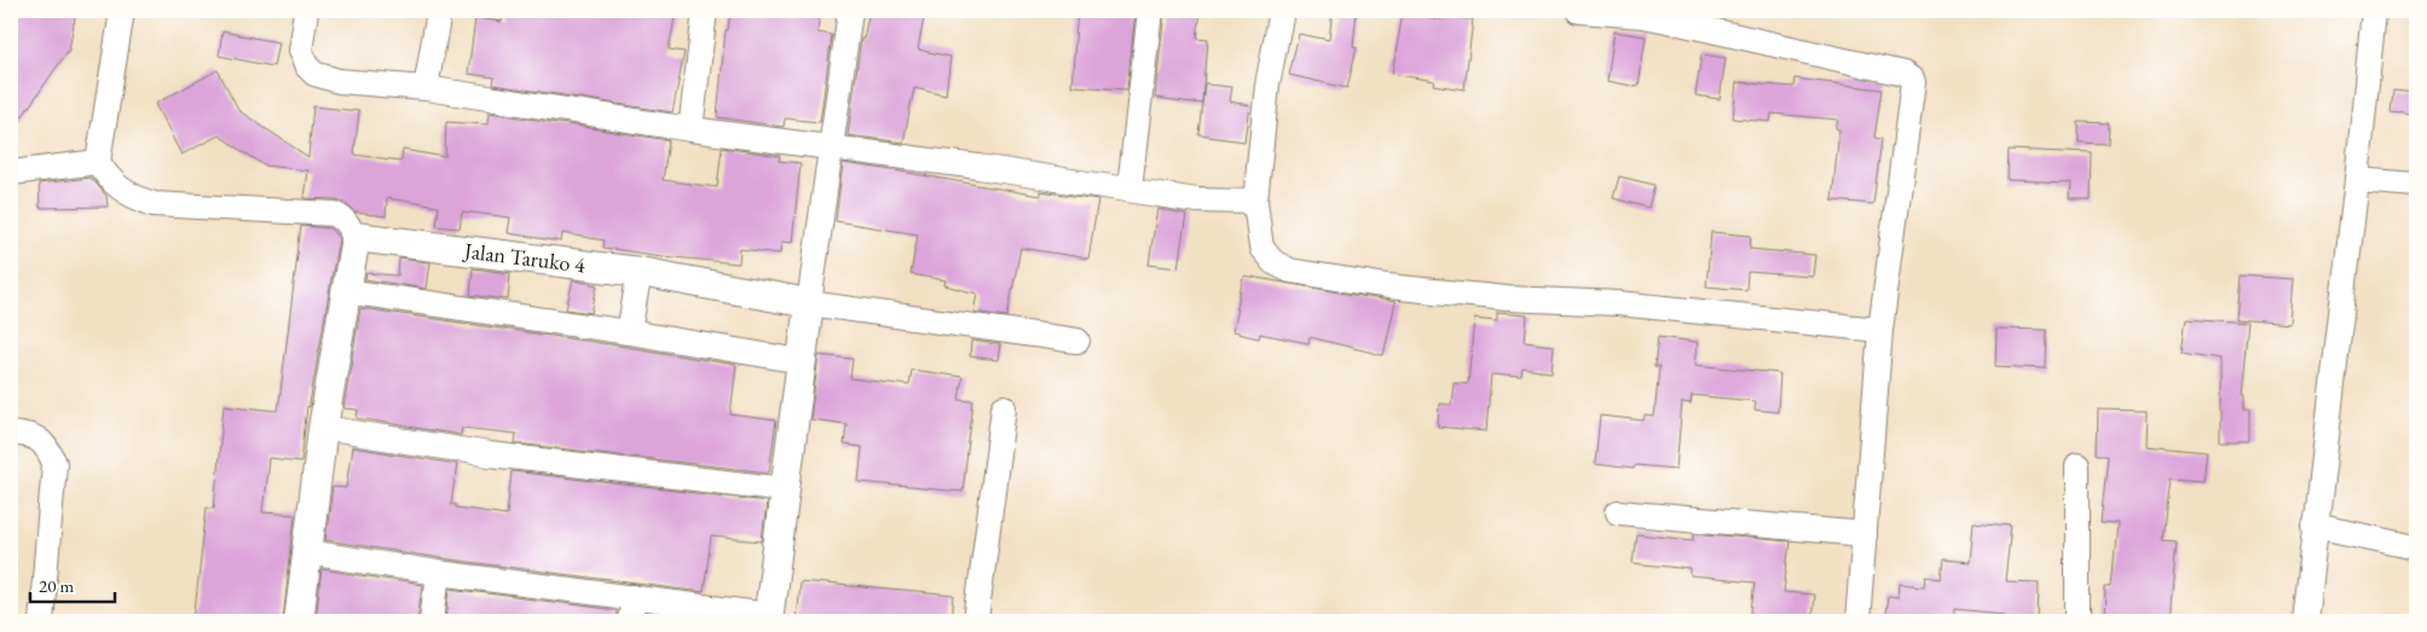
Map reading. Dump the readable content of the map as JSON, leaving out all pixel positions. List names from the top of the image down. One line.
{"streets":{"street":["Jalan Taruko 4"]},"scale_bar":"20 m"}
